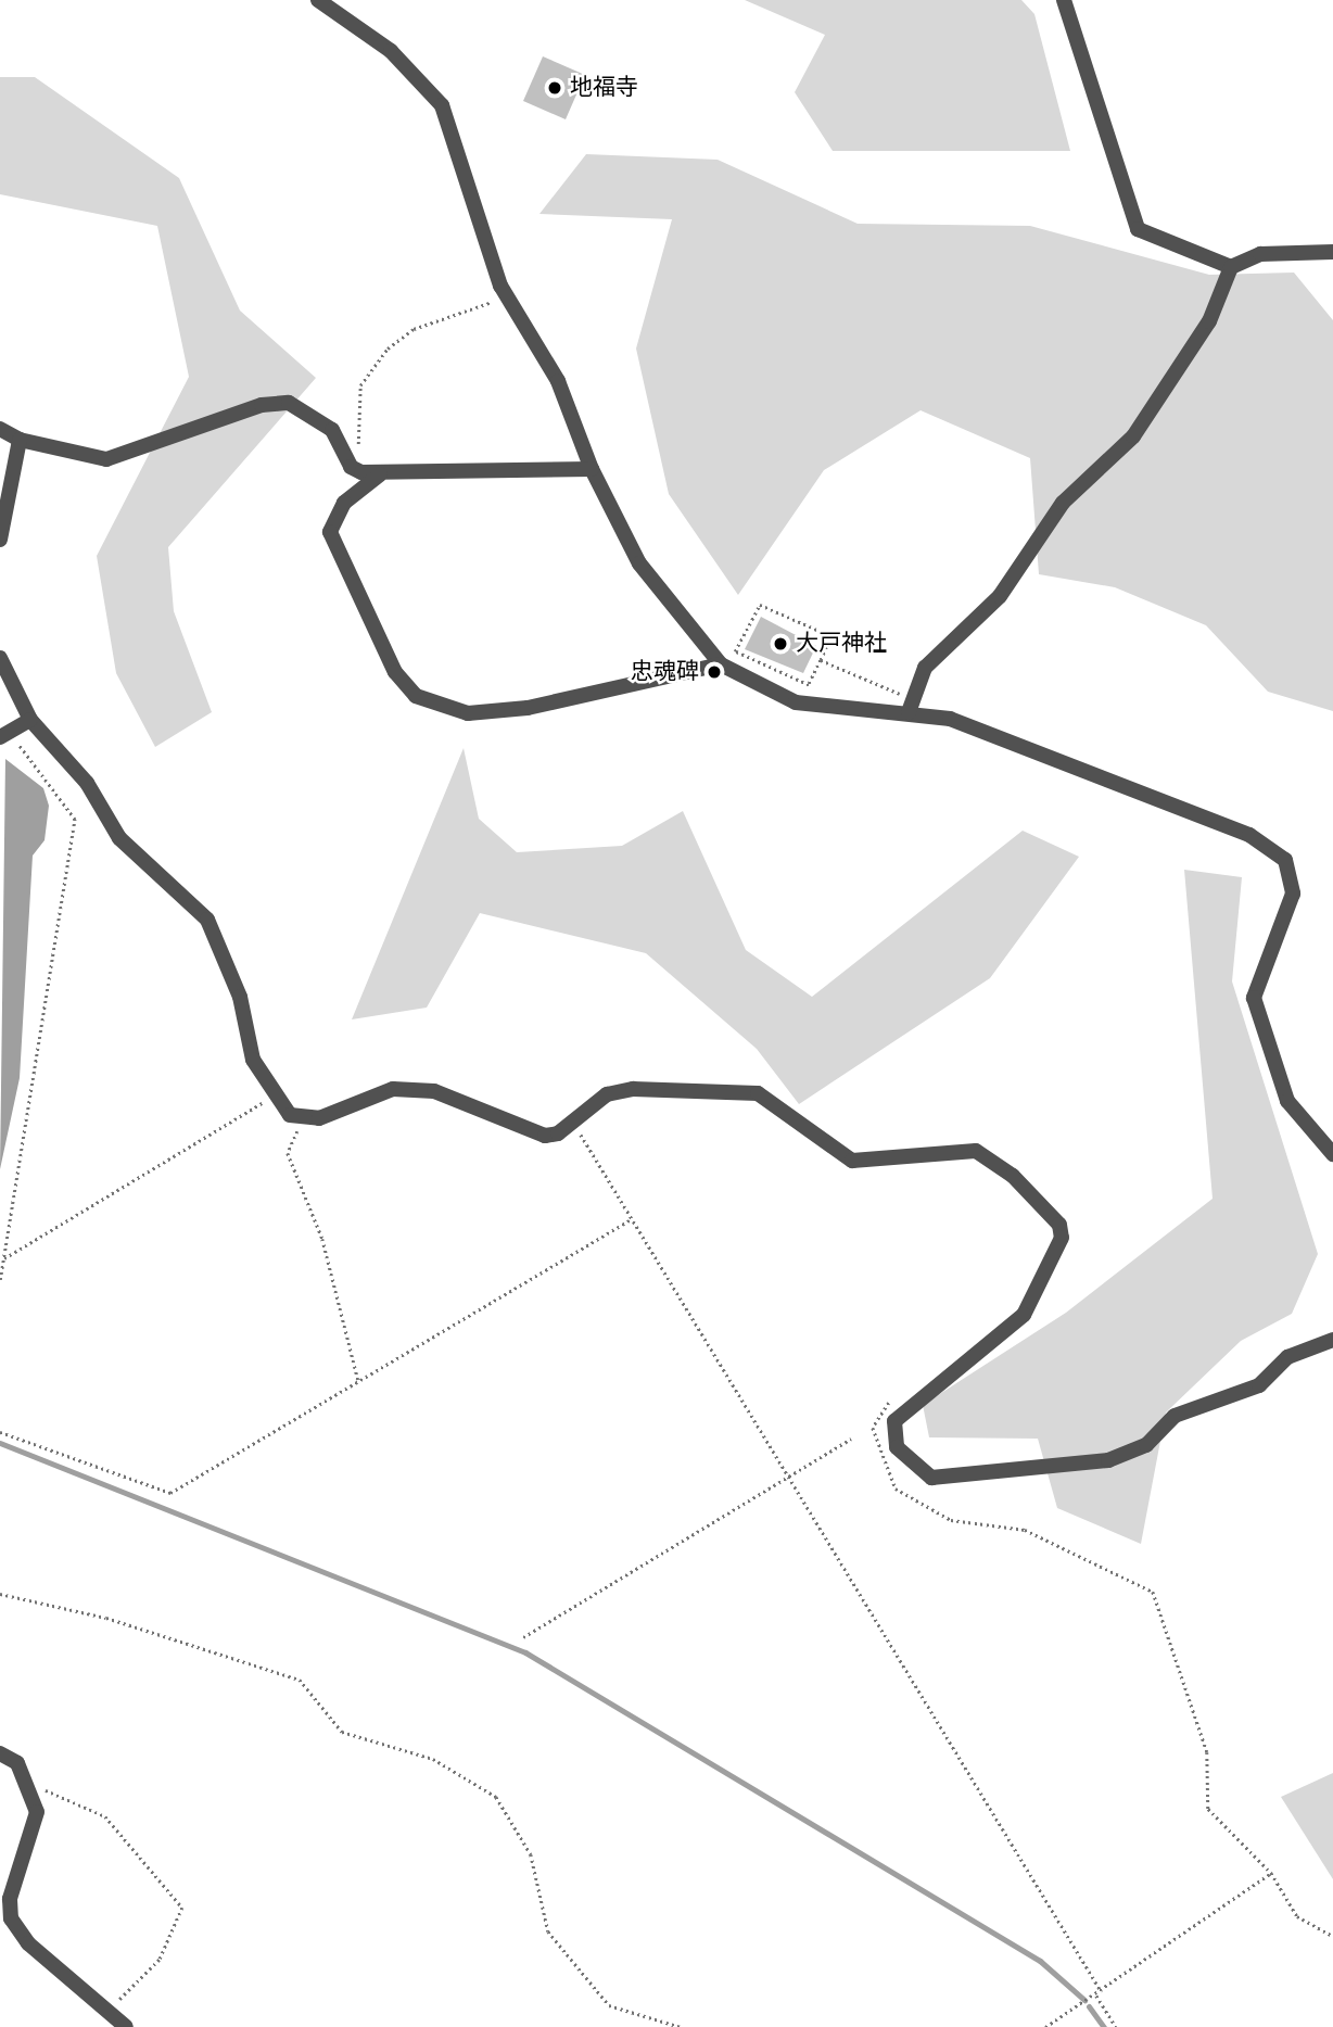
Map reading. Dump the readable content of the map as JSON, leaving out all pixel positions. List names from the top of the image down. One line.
{"places":["地福寺","大戸神社","忠魂碑"]}
